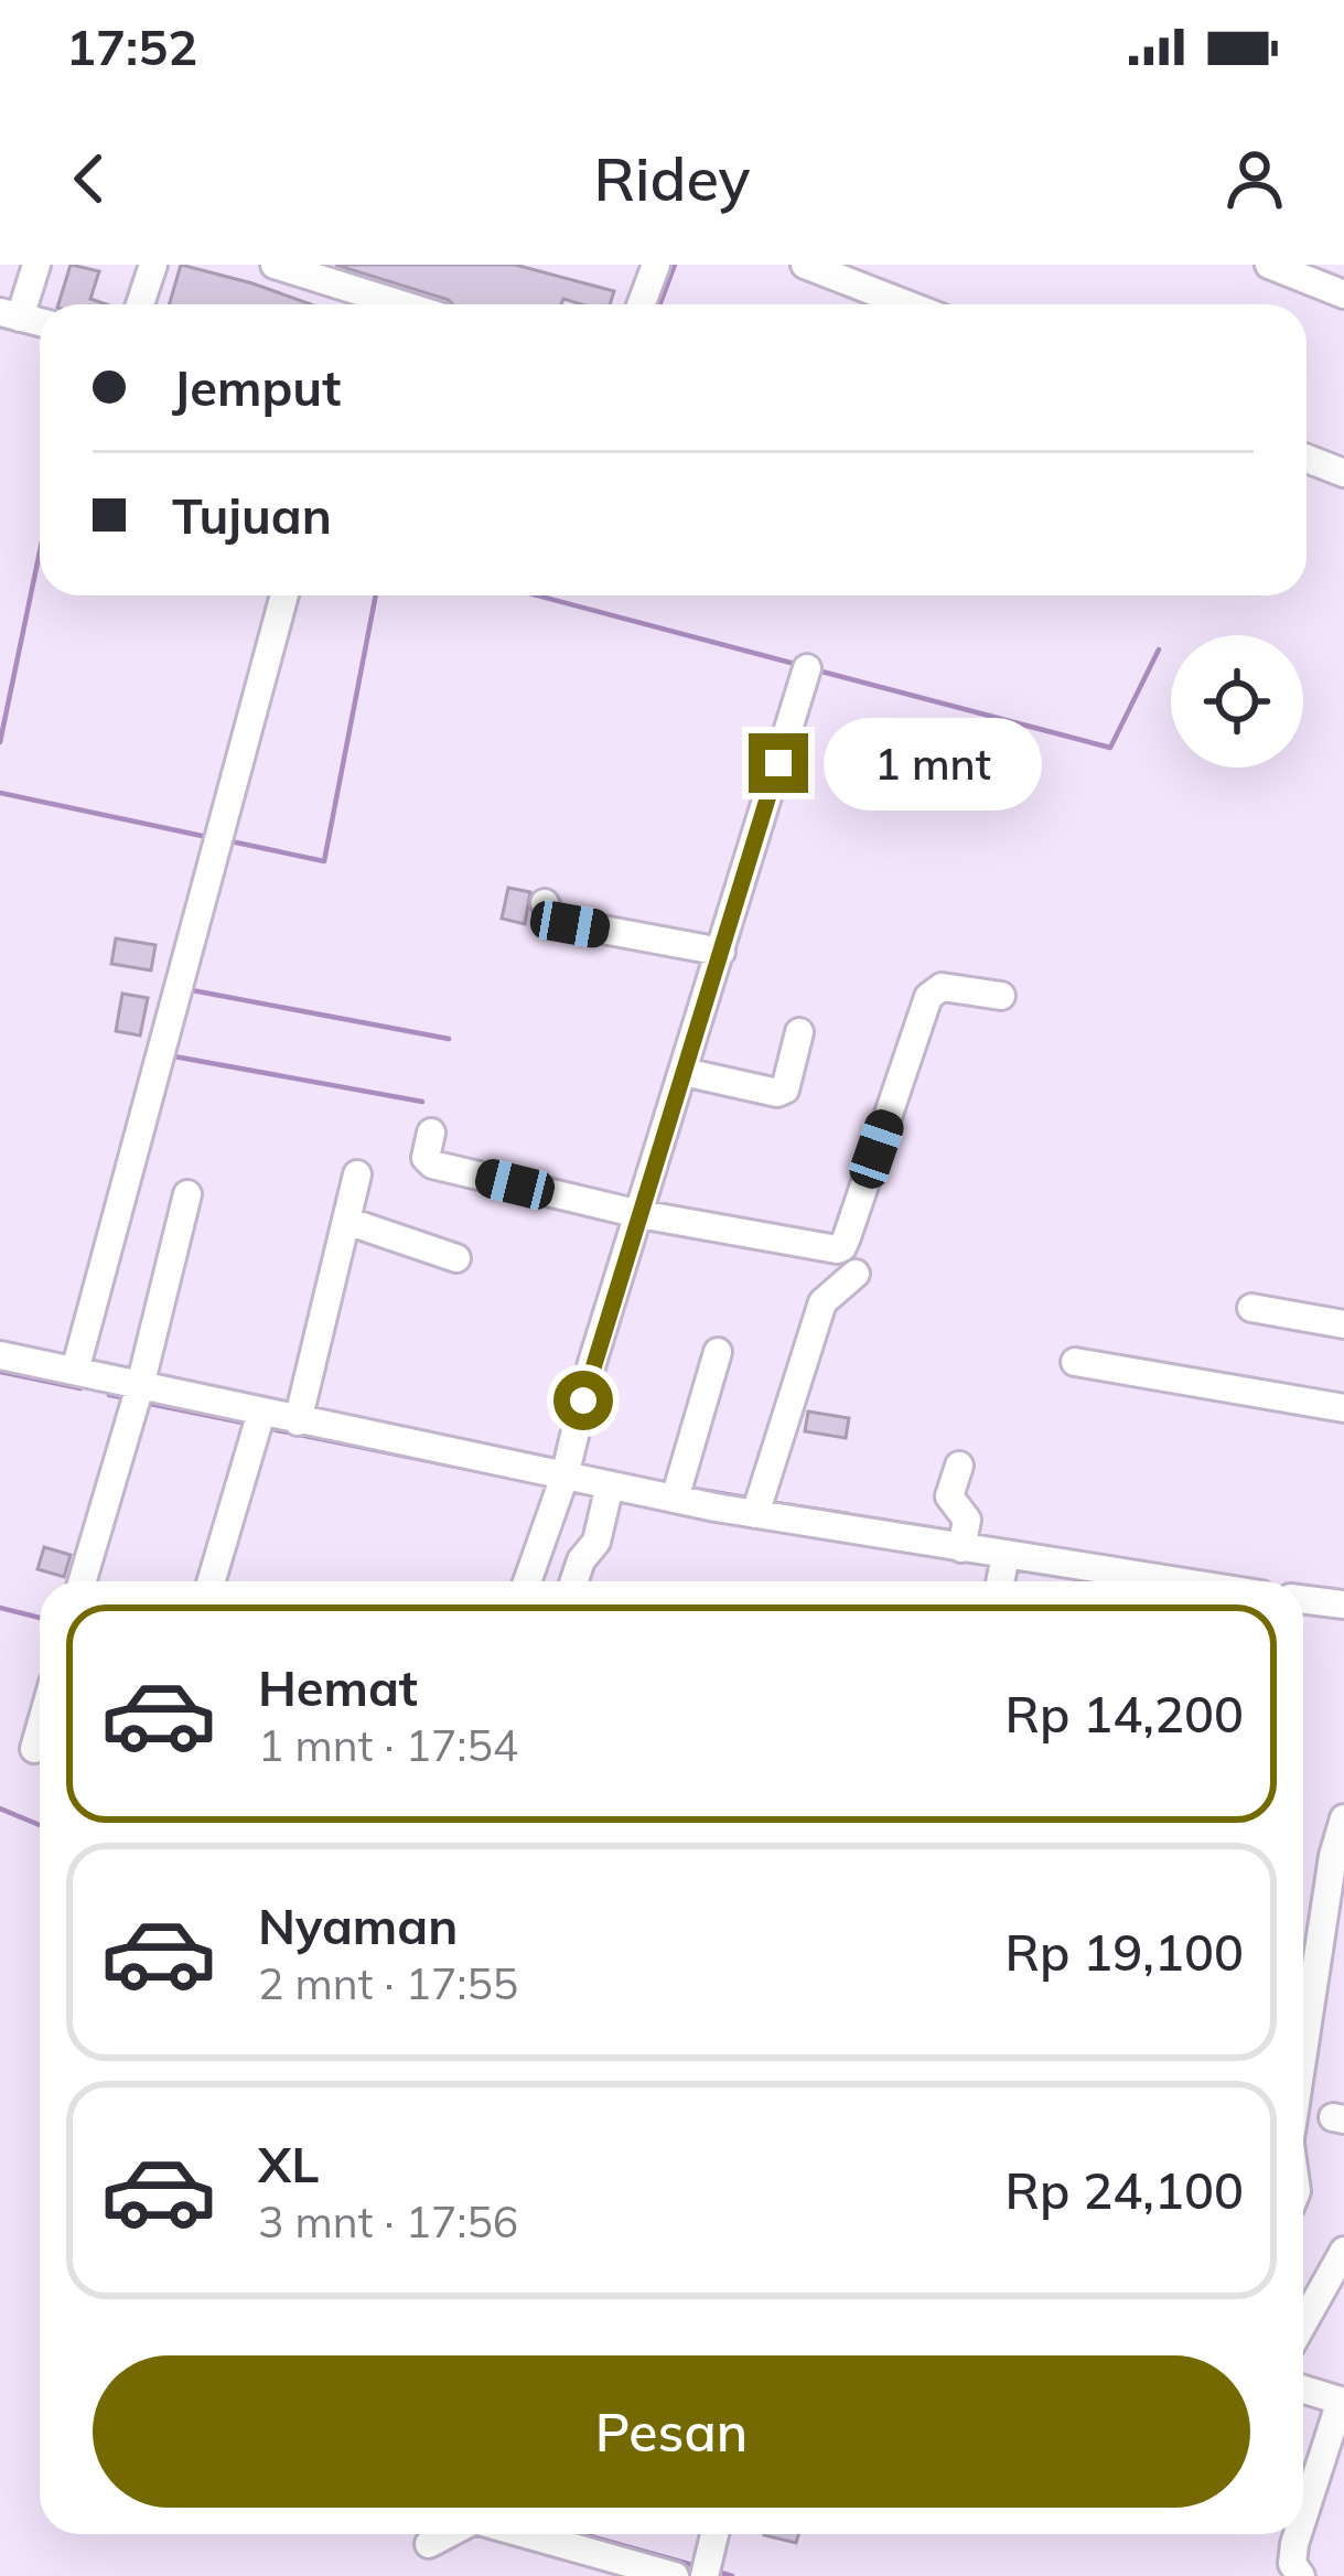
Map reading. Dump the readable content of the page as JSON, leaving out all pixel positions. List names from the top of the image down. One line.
{"page":{"status":"17:52","header":"Ridey","banner":["Jemput","Tujuan"],"bubble":"1 mnt","list":[{"name":"Hemat","note":"1 mnt · 17:54","value":"Rp 14,200"},{"name":"Nyaman","note":"2 mnt · 17:55","value":"Rp 19,100"},{"name":"XL","note":"3 mnt · 17:56","value":"Rp 24,100"}],"buttons":"Pesan"}}
